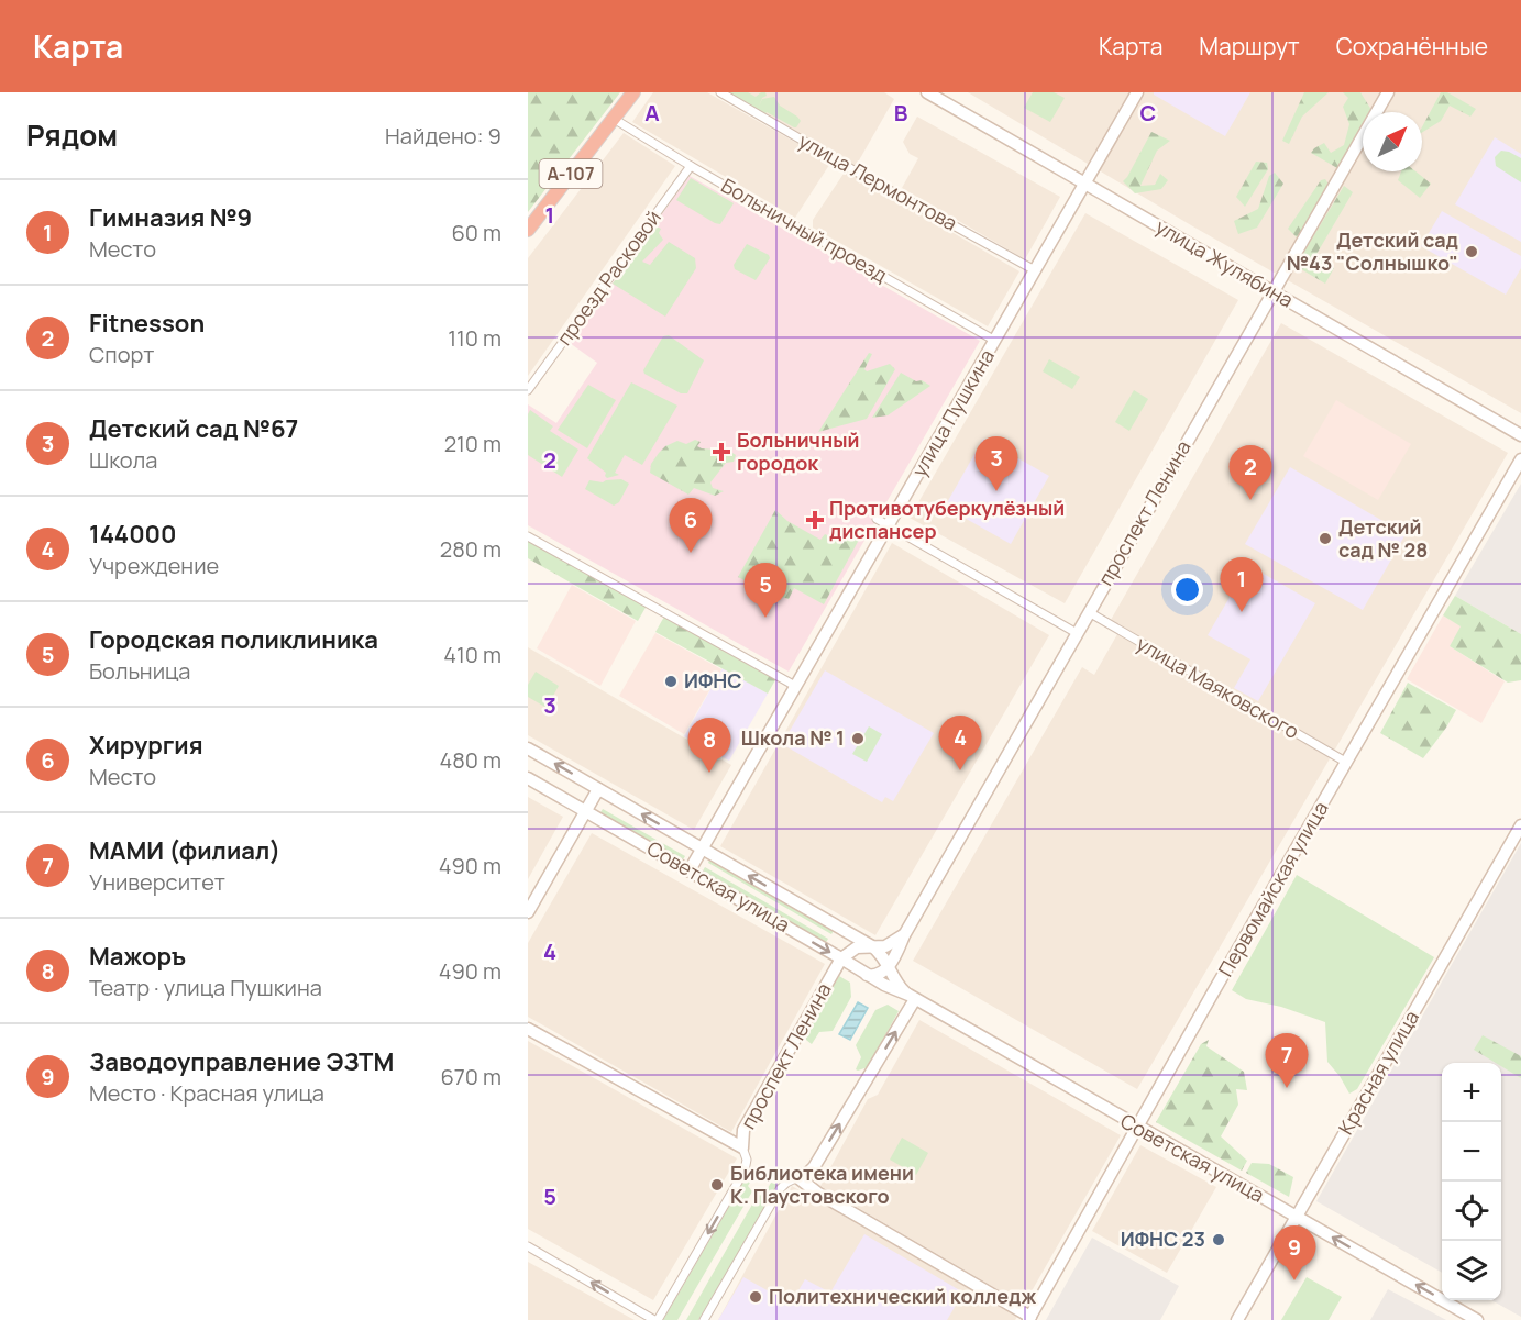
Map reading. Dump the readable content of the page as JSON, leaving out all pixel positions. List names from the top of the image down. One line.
{"streets":{"highway":["А-107"],"main road":["улица Жулябина","улица Пушкина","проспект Ленина","Советская улица","Первомайская улица","Красная улица"],"street":["улица Лермонтова","Больничный проезд","проезд Расковой","улица Маяковского"]},"crossings":[["А-107","Больничный проезд"],["улица Лермонтова","улица Пушкина"],["Больничный проезд","проезд Расковой"],["Больничный проезд","улица Пушкина"],["улица Жулябина","улица Пушкина"],["улица Жулябина","проспект Ленина"],["улица Пушкина","Советская улица"],["проспект Ленина","улица Маяковского"],["проспект Ленина","Советская улица"],["улица Маяковского","Первомайская улица"],["Советская улица","Первомайская улица"],["Советская улица","Красная улица"]],"places":{"other":["Детский сад №43 \"Солнышко\"","Детский сад № 28","ИФНС","Школа № 1","Библиотека имени К. Паустовского","ИФНС 23","Политехнический колледж"],"health":["Больничный городок","Противотуберкулёзный диспансер"]},"north":"top right","page":{"header":"Карта","nav":["Карта","Маршрут","Сохранённые"],"heading":["Рядом","Найдено: 9"],"list":[{"mark":"1","name":"Гимназия №9","note":"Место","value":"60 m"},{"mark":"2","name":"Fitnesson","note":"Спорт","value":"110 m"},{"mark":"3","name":"Детский сад №67","note":"Школа","value":"210 m"},{"mark":"4","name":"144000","note":"Учреждение","value":"280 m"},{"mark":"5","name":"Городская поликлиника","note":"Больница","value":"410 m"},{"mark":"6","name":"Хирургия","note":"Место","value":"480 m"},{"mark":"7","name":"МАМИ (филиал)","note":"Университет","value":"490 m"},{"mark":"8","name":"Мажоръ","note":"Театр · улица Пушкина","value":"490 m"},{"mark":"9","name":"Заводоуправление ЭЗТМ","note":"Место · Красная улица","value":"670 m"}],"pins":["3","2","6","1","5","4","8","7","9"],"map_buttons":["+","−"]},"grid":{"columns":["A","B","C"],"rows":["1","2","3","4","5"]}}
